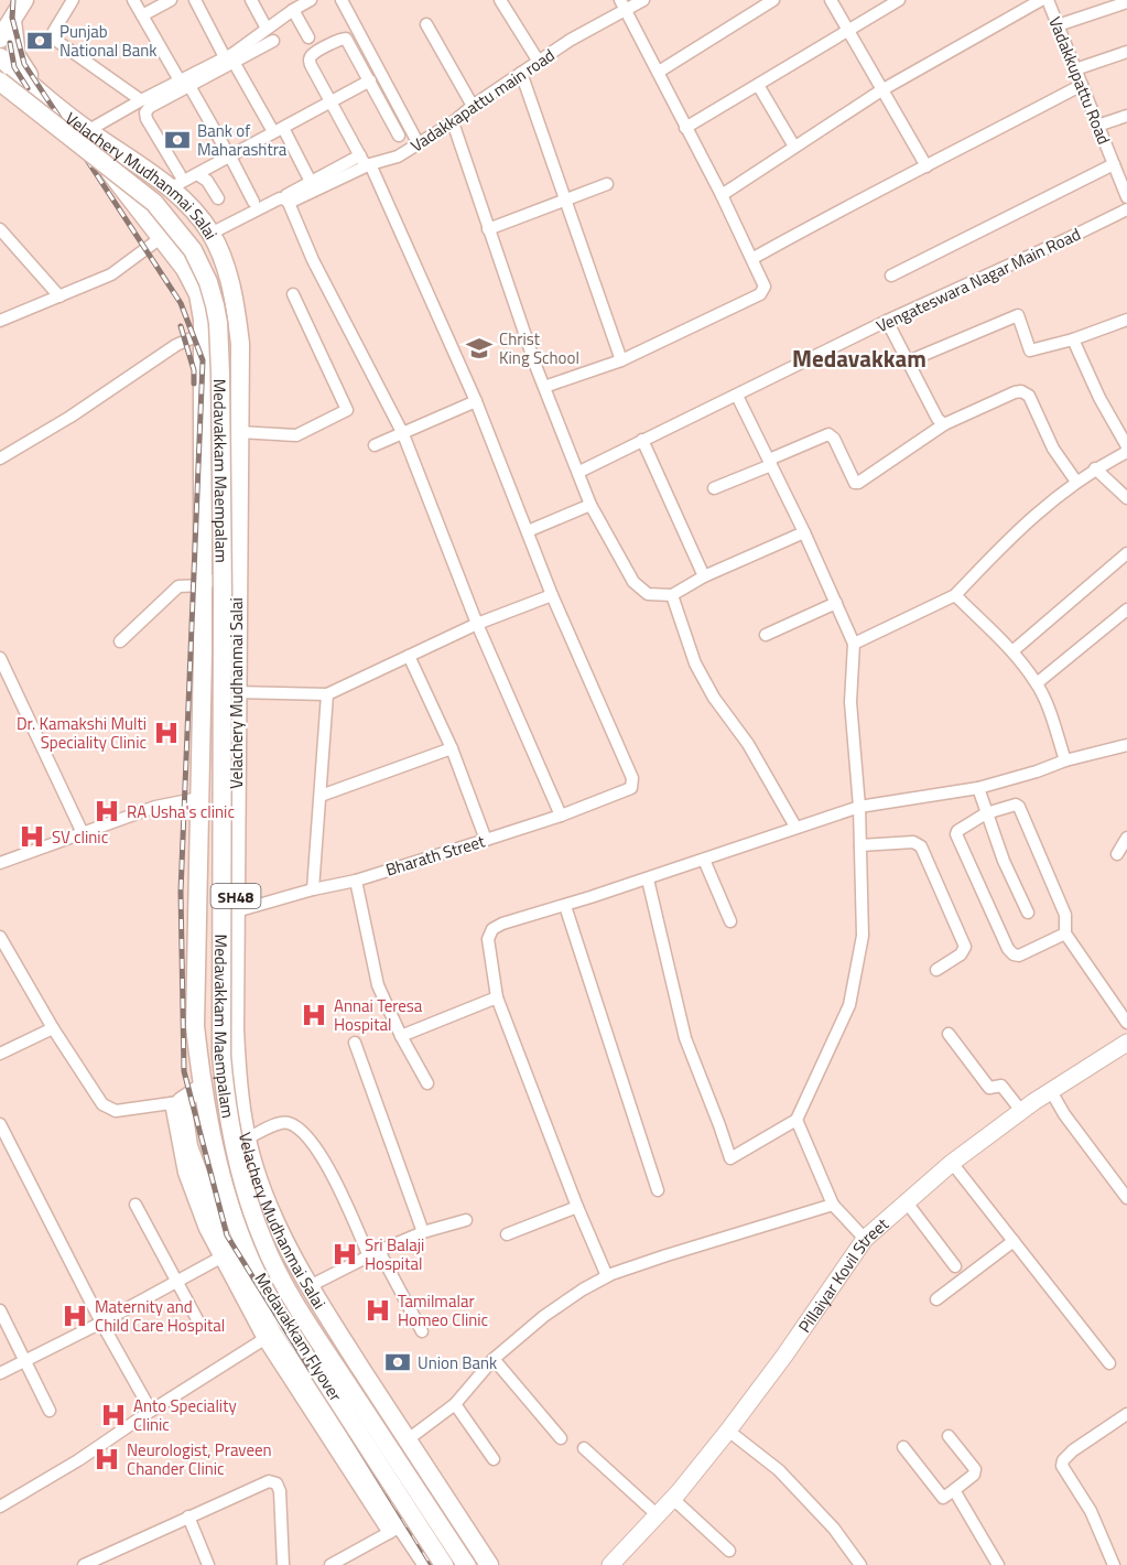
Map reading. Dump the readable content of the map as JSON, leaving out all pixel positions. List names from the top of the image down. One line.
{"streets":{"main road":["Velachery Mudhanmai Salai","Medavakkam Maempalam","SH48","Medavakkam Flyover"],"street":["Vadakkupattu Road","Vadakkapattu main road","Vengateswara Nagar Main Road","Bharath Street","Pillaiyar Kovil Street"]},"crossings":[["Vadakkapattu main road","Velachery Mudhanmai Salai"],["Velachery Mudhanmai Salai","Bharath Street"],["Velachery Mudhanmai Salai","Medavakkam Flyover"]],"districts":["Medavakkam"],"places":{"bank":["Punjab National Bank","Bank of Maharashtra","Union Bank"],"school or university":["Christ King School"],"hospital":["Dr. Kamakshi Multi Speciality Clinic","RA Usha's clinic","SV clinic","Annai Teresa Hospital","Sri Balaji Hospital","Tamilmalar Homeo Clinic","Maternity and Child Care Hospital","Anto Speciality Clinic","Neurologist, Praveen Chander Clinic"]}}
